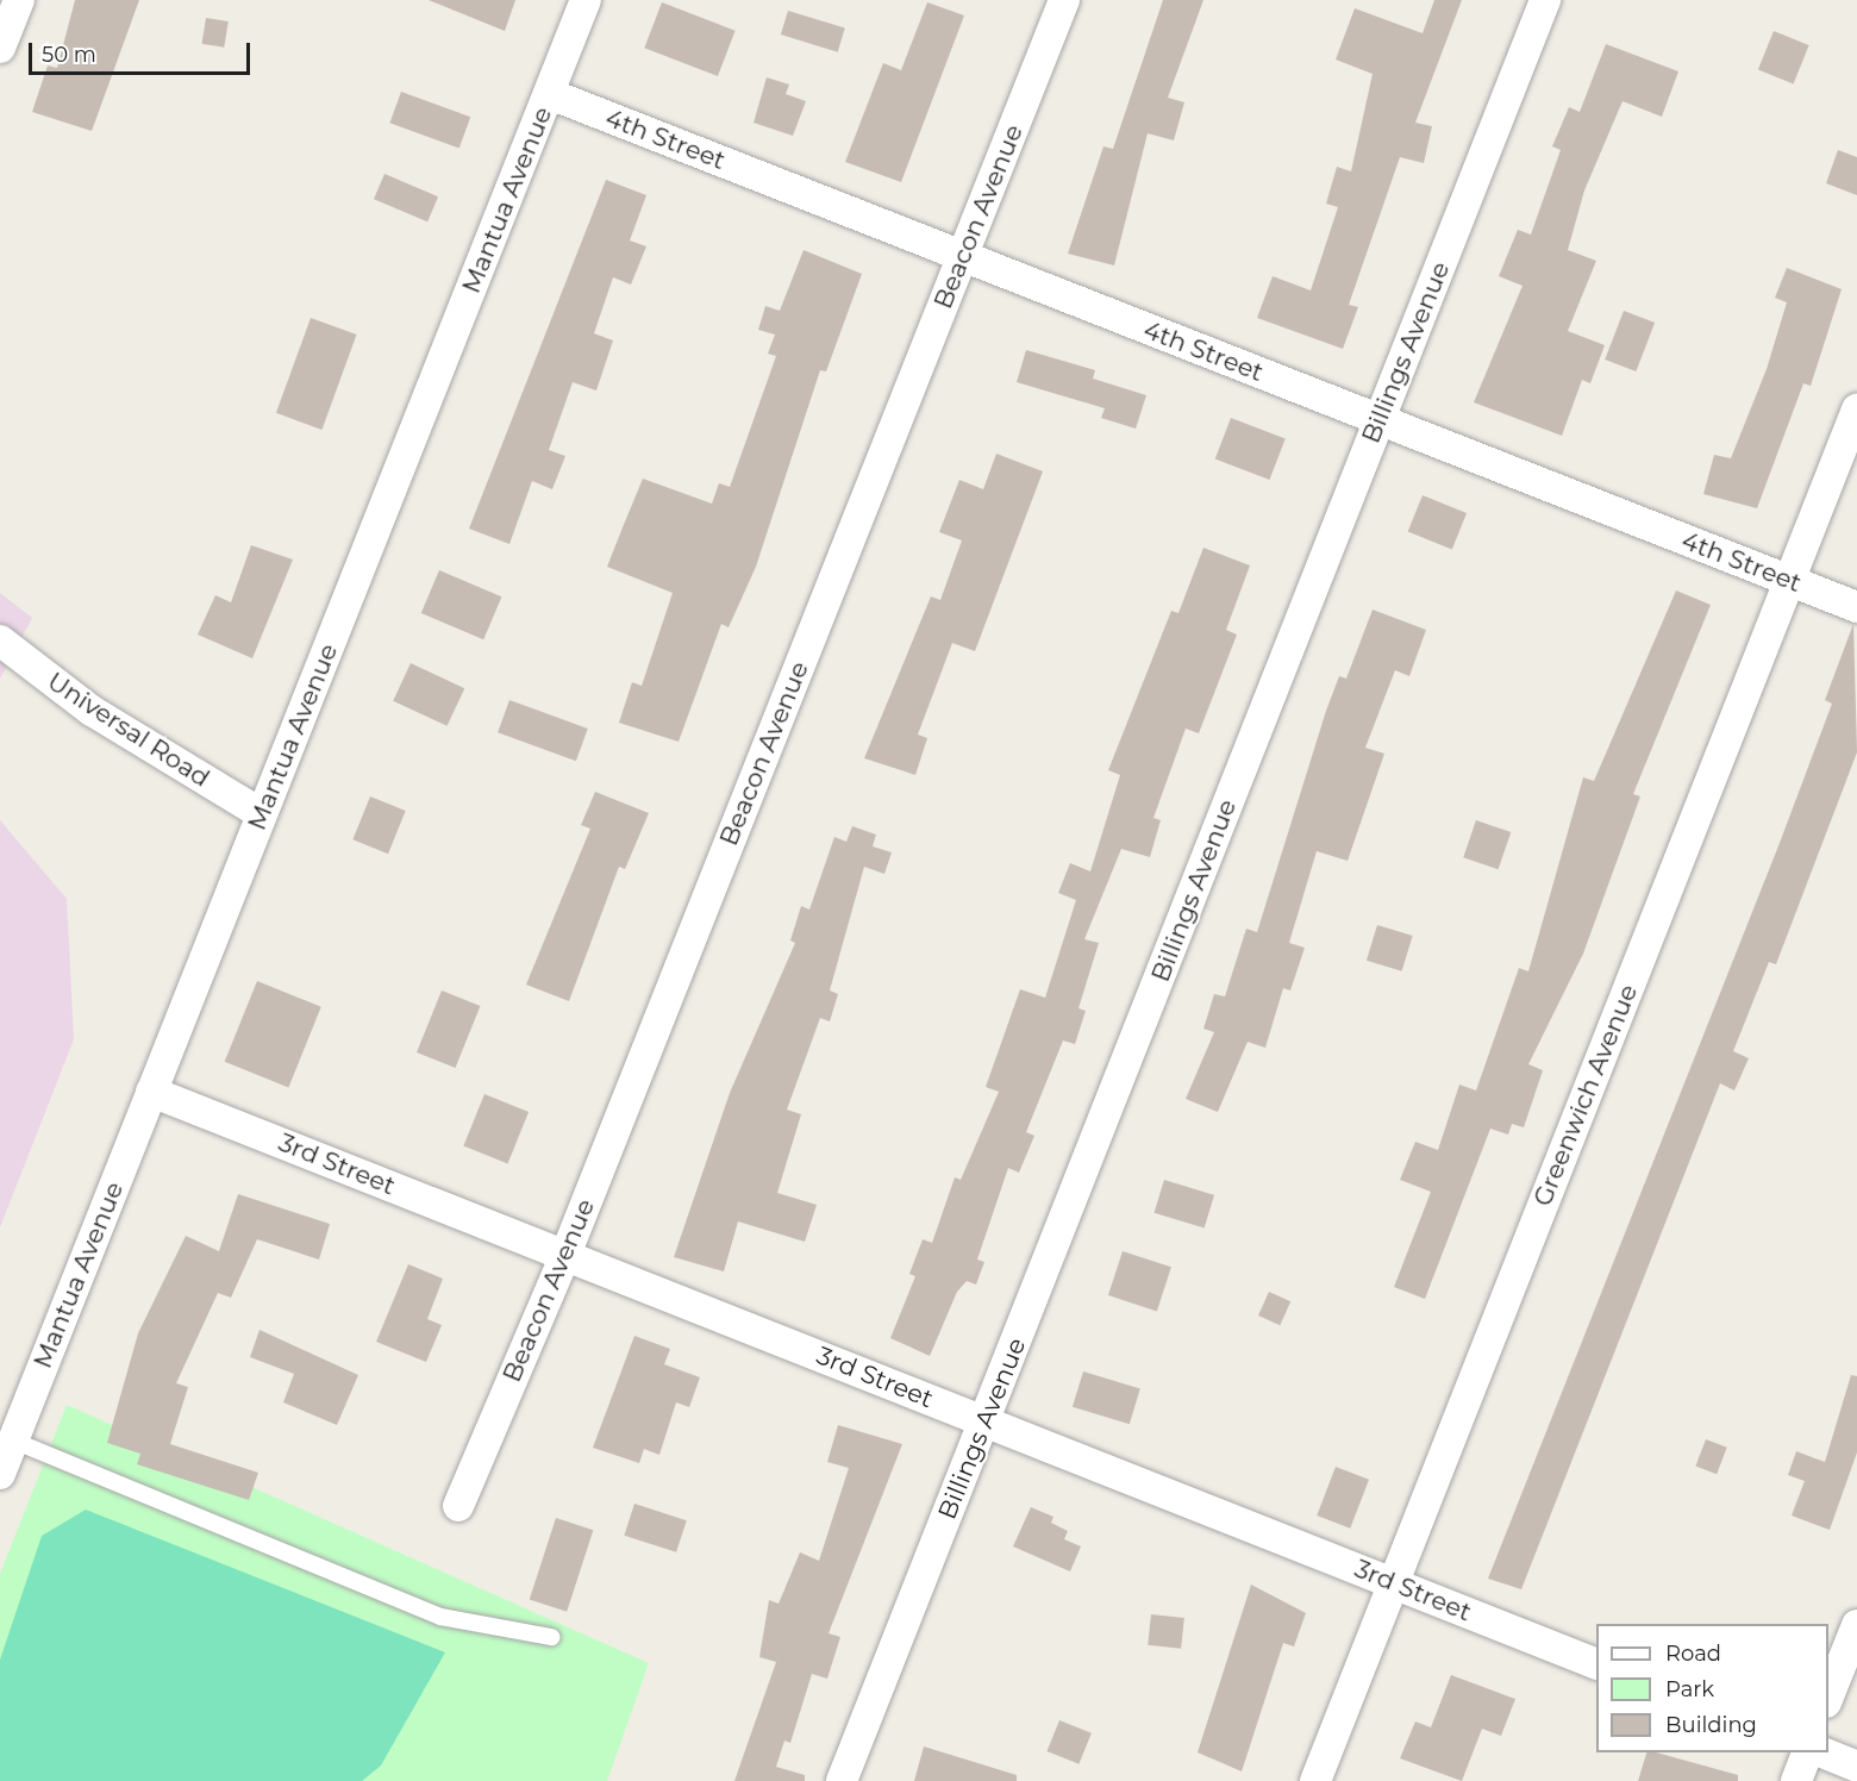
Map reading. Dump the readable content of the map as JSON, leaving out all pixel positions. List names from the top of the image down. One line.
{"streets":{"street":["4th Street","Mantua Avenue","Beacon Avenue","Billings Avenue","Universal Road","Greenwich Avenue","3rd Street"]},"crossings":[["4th Street","Mantua Avenue"],["4th Street","Beacon Avenue"],["4th Street","Billings Avenue"],["4th Street","Greenwich Avenue"],["Mantua Avenue","Universal Road"],["Mantua Avenue","3rd Street"],["Beacon Avenue","3rd Street"],["Billings Avenue","3rd Street"],["Greenwich Avenue","3rd Street"]],"legend":["Road","Park","Building"],"scale_bar":"50 m"}
